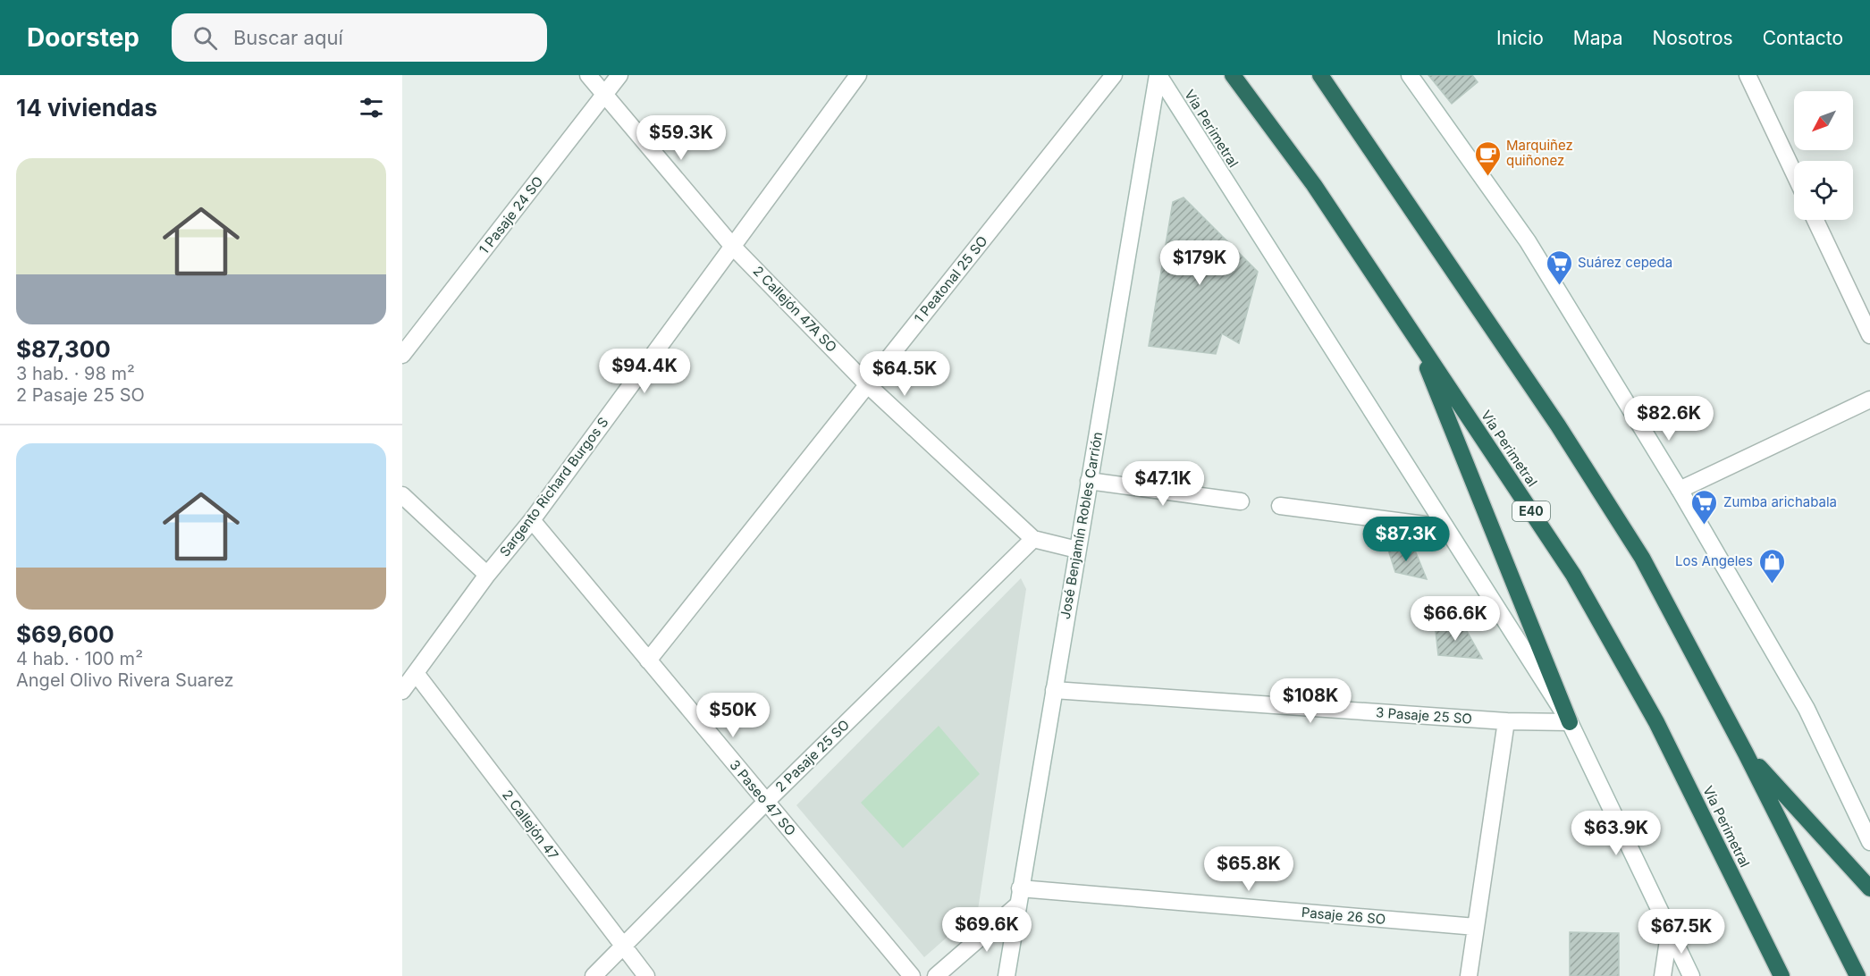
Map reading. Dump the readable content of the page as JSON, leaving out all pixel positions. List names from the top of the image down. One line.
{"streets":{"highway":["Vía Perimetral","E40"],"street":["1 Pasaje 24 SO","1 Peatonal 25 SO","2 Callejón 47A SO","Sargento Richard Burgos S","José Benjamín Robles Carrión","3 Pasaje 25 SO","2 Pasaje 25 SO","3 Paseo 47 SO","2 Callejón 47","Pasaje 26 SO"]},"crossings":[["Vía Perimetral","José Benjamín Robles Carrión"],["Vía Perimetral","3 Pasaje 25 SO"],["1 Pasaje 24 SO","2 Callejón 47A SO"],["1 Peatonal 25 SO","2 Callejón 47A SO"],["1 Peatonal 25 SO","3 Paseo 47 SO"],["2 Callejón 47A SO","Sargento Richard Burgos S"],["2 Callejón 47A SO","José Benjamín Robles Carrión"],["2 Callejón 47A SO","2 Pasaje 25 SO"],["Sargento Richard Burgos S","3 Paseo 47 SO"],["Sargento Richard Burgos S","2 Callejón 47"],["José Benjamín Robles Carrión","3 Pasaje 25 SO"],["José Benjamín Robles Carrión","Pasaje 26 SO"],["2 Pasaje 25 SO","3 Paseo 47 SO"],["2 Pasaje 25 SO","2 Callejón 47"]],"places":{"cafe":["Marquiñez quiñonez"],"supermarket":["Suárez cepeda","Zumba arichabala"],"shop":["Los Angeles"]},"north":"bottom left","page":{"header":"Doorstep","search":"Buscar aquí","nav":["Inicio","Mapa","Nosotros","Contacto"],"heading":"14 viviendas","price":["$59.3K","$179K","$94.4K","$64.5K","$82.6K","$47.1K","$87.3K","$66.6K","$108K","$50K","$63.9K","$65.8K","$69.6K","$67.5K"],"list":[{"name":"$87,300","note":"3 hab. · 98 m² · 2 Pasaje 25 SO"},{"name":"$69,600","note":"4 hab. · 100 m² · Angel Olivo Rivera Suarez"}]}}
